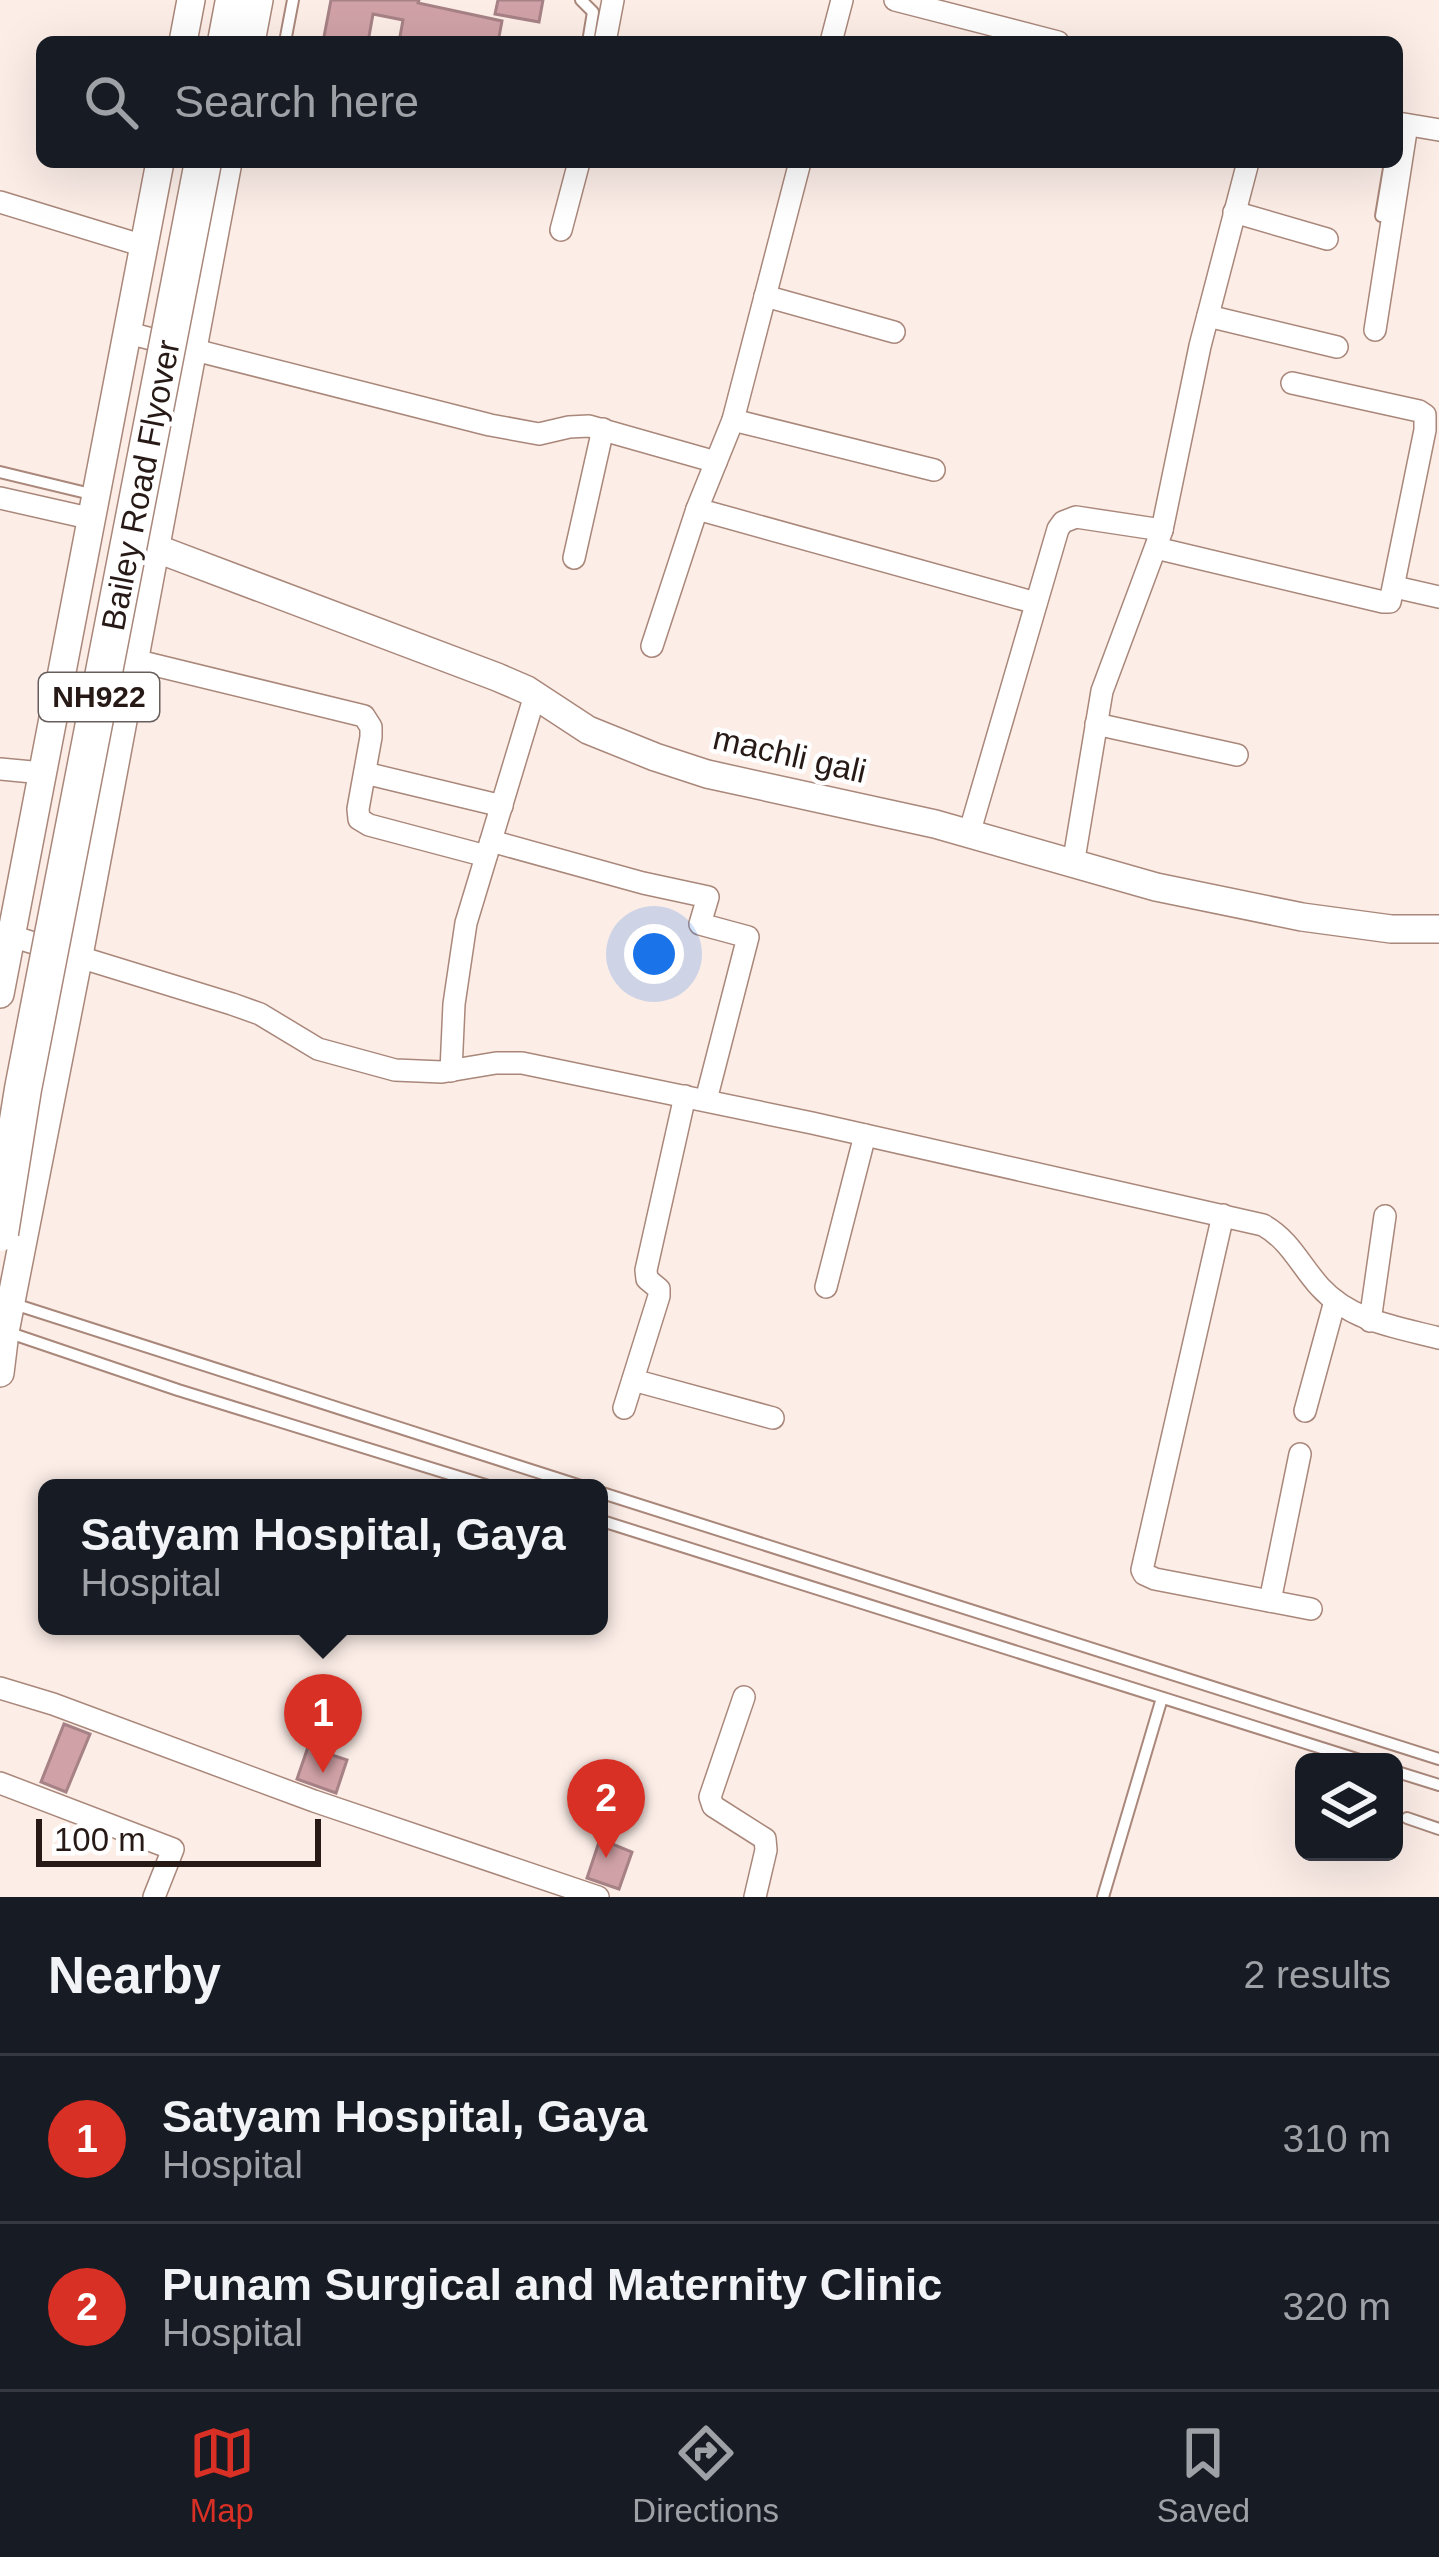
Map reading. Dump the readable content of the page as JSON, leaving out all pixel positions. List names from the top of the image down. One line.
{"streets":{"highway":["Bailey Road Flyover","NH922"],"main road":["machli gali"]},"scale_bar":"100 m","page":{"search":"Search here","popup":["Satyam Hospital, Gaya","Hospital"],"pins":["1","2"],"scale":"100 m","heading":["Nearby","2 results"],"list":[{"mark":"1","name":"Satyam Hospital, Gaya","note":"Hospital","value":"310 m"},{"mark":"2","name":"Punam Surgical and Maternity Clinic","note":"Hospital","value":"320 m"}],"nav":["Map","Directions","Saved"]}}
